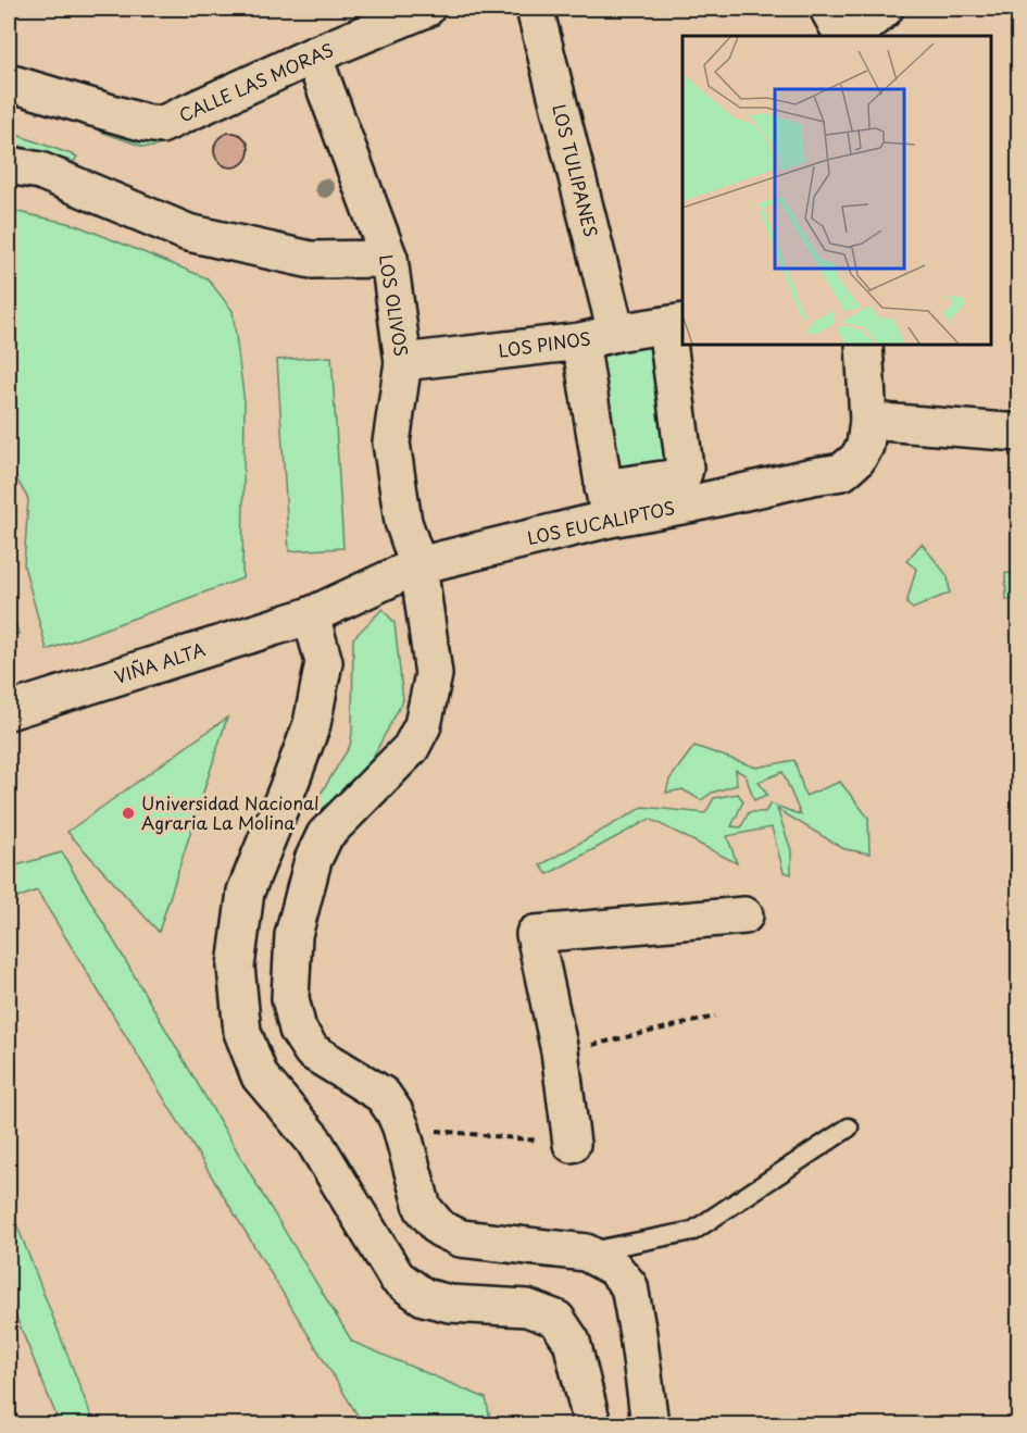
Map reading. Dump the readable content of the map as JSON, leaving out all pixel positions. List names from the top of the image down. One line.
{"streets":{"street":["CALLE LAS MORAS","LOS TULIPANES","LOS OLIVOS","LOS PINOS","LOS EUCALIPTOS","VIÑA ALTA"]},"crossings":[["CALLE LAS MORAS","LOS OLIVOS"],["LOS TULIPANES","LOS PINOS"],["LOS OLIVOS","LOS PINOS"],["LOS OLIVOS","LOS EUCALIPTOS"],["LOS EUCALIPTOS","VIÑA ALTA"]],"places":["Universidad Nacional Agraria La Molina"]}
